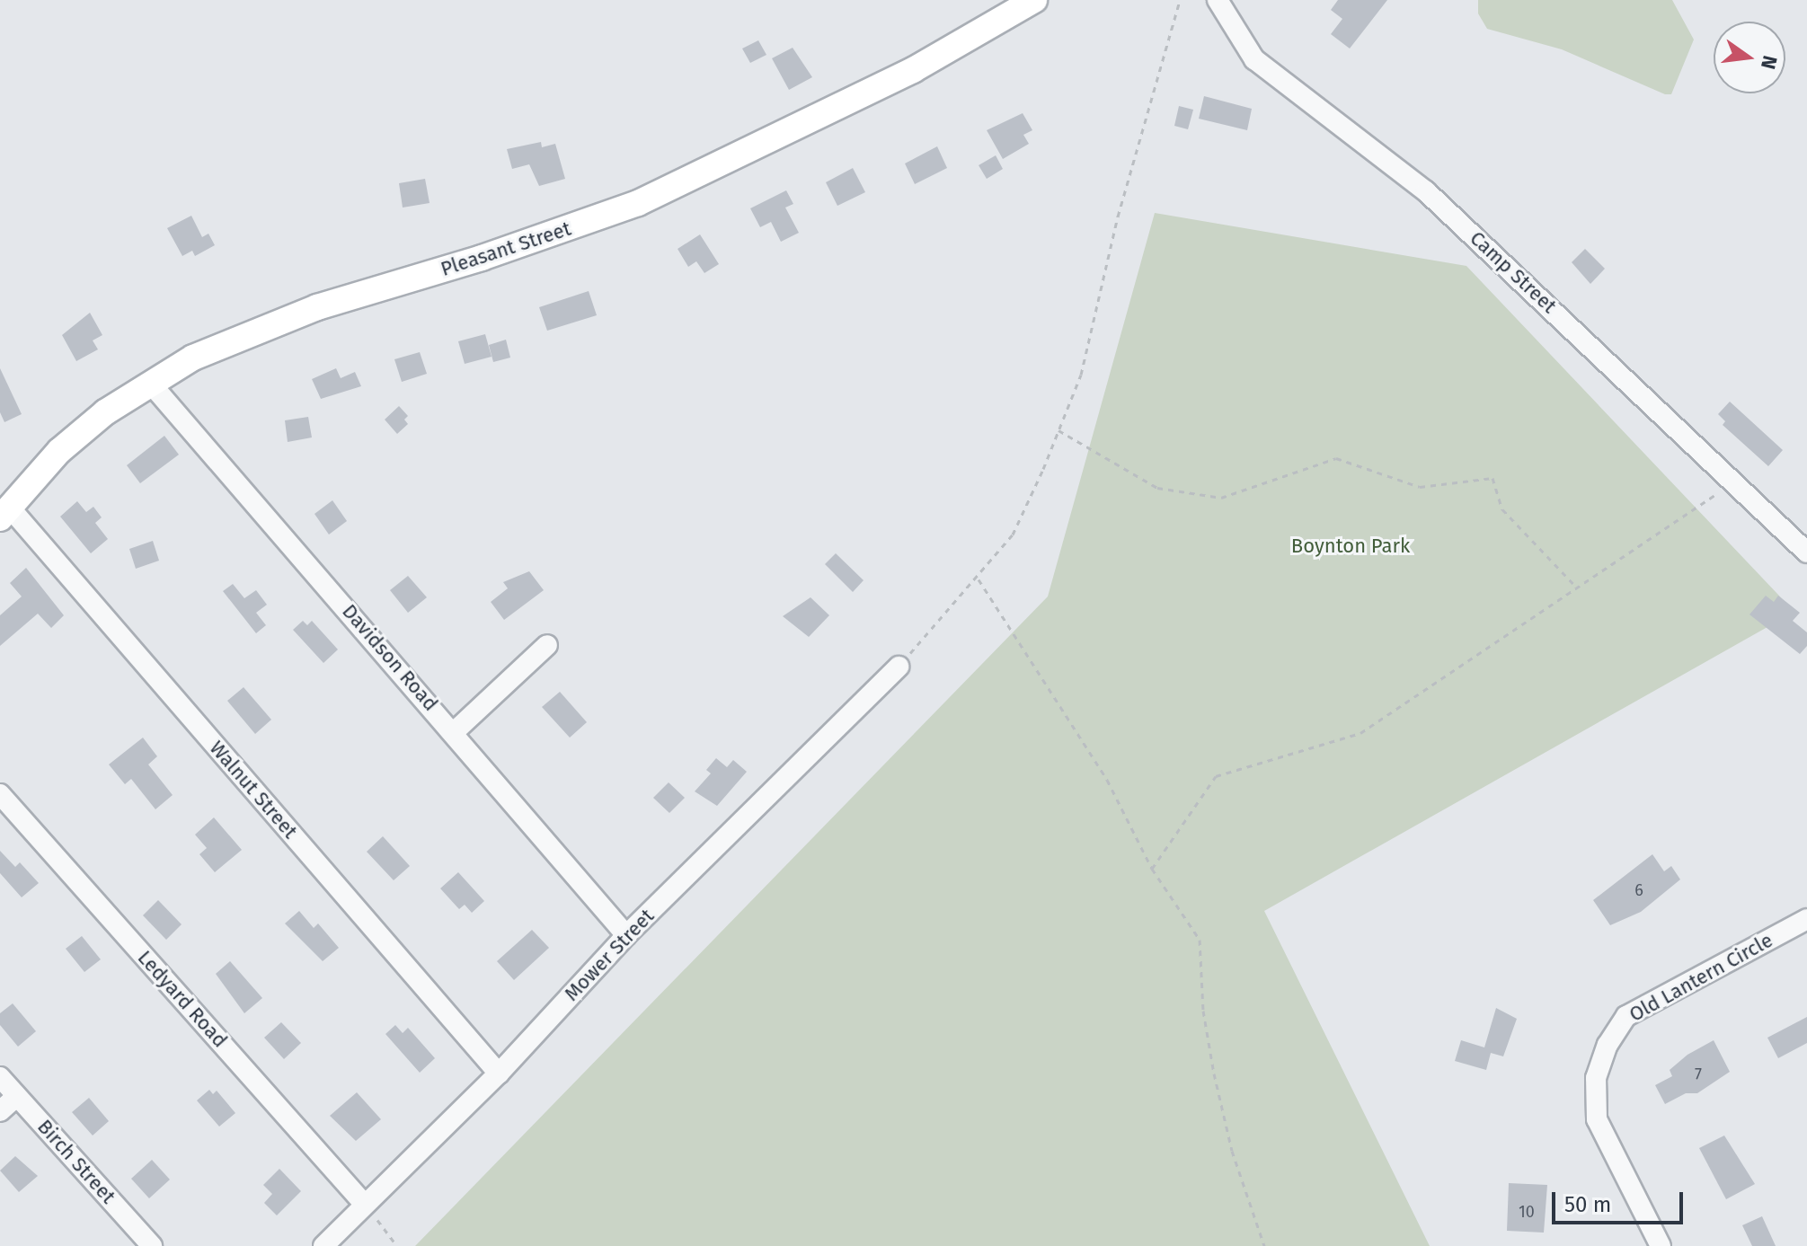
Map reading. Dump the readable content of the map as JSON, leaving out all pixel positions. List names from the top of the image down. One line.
{"streets":{"main road":["Pleasant Street"],"street":["Camp Street","Davidson Road","Walnut Street","Mower Street","Old Lantern Circle","Ledyard Road","Birch Street"]},"crossings":[["Pleasant Street","Davidson Road"],["Pleasant Street","Walnut Street"],["Davidson Road","Mower Street"],["Walnut Street","Mower Street"],["Mower Street","Ledyard Road"]],"parks":["Boynton Park"],"house_numbers":["6","7","10"],"scale_bar":"50 m","north":"right"}
